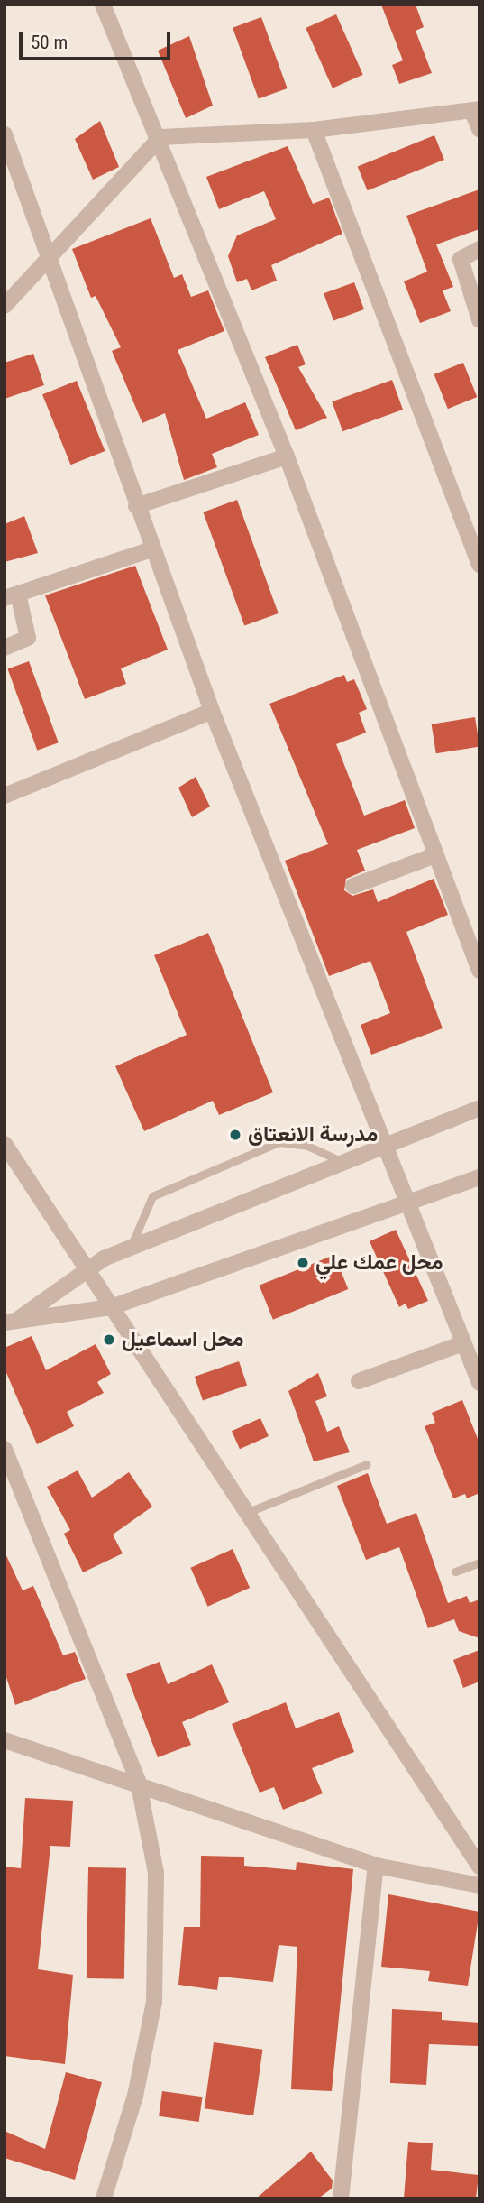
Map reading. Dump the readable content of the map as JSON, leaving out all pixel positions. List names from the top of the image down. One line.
{"places":["مدرسة الانعتاق","محل عمك علي","محل اسماعيل"],"scale_bar":"50 m"}
